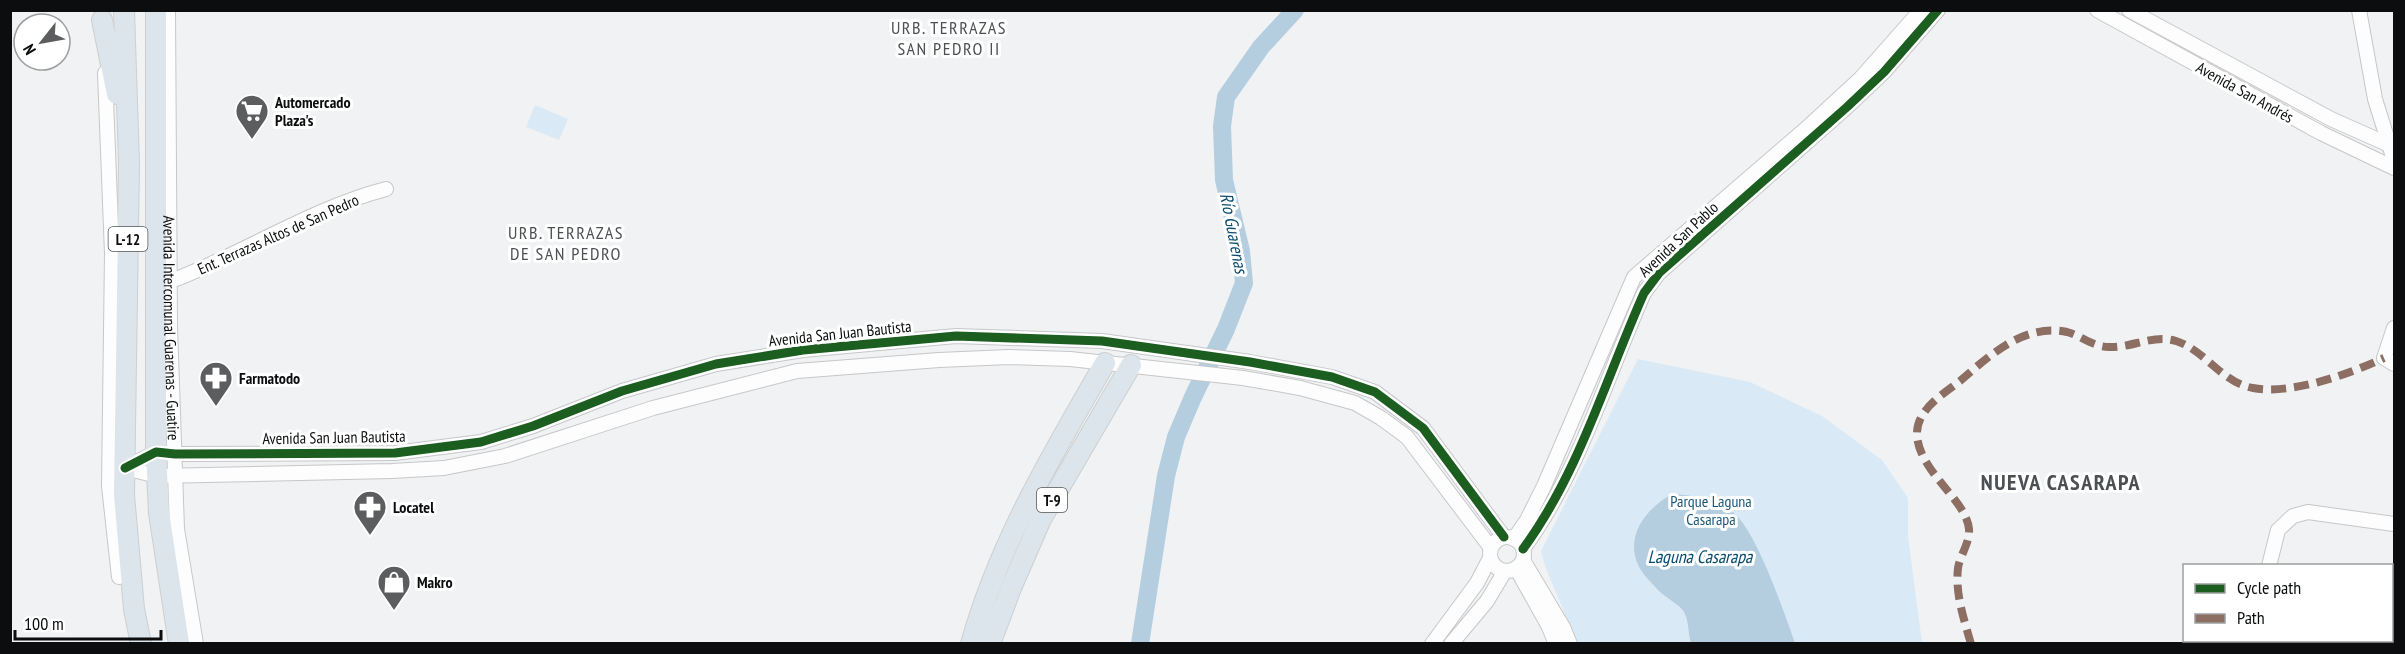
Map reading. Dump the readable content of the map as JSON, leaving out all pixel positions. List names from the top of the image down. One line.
{"streets":{"highway":["L-12","Avenida Intercomunal Guarenas - Guatire","T-9"],"street":["Avenida San Andrés","Ent. Terrazas Altos de San Pedro","Avenida San Pablo","Avenida San Juan Bautista"]},"crossings":[["Ent. Terrazas Altos de San Pedro","Avenida Intercomunal Guarenas - Guatire"],["L-12","Avenida San Juan Bautista"],["Avenida San Pablo","Avenida San Juan Bautista"],["Avenida Intercomunal Guarenas - Guatire","Avenida San Juan Bautista"],["Avenida San Juan Bautista","T-9"]],"districts":["URB. TERRAZAS SAN PEDRO II","URB. TERRAZAS DE SAN PEDRO","NUEVA CASARAPA"],"water":["Río Guarenas","Laguna Casarapa"],"parks":["Parque Laguna Casarapa"],"places":{"supermarket":["Automercado Plaza's"],"pharmacy":["Farmatodo","Locatel"],"shop":["Makro"]},"legend":["Cycle path","Path"],"scale_bar":"100 m","north":"bottom left"}
